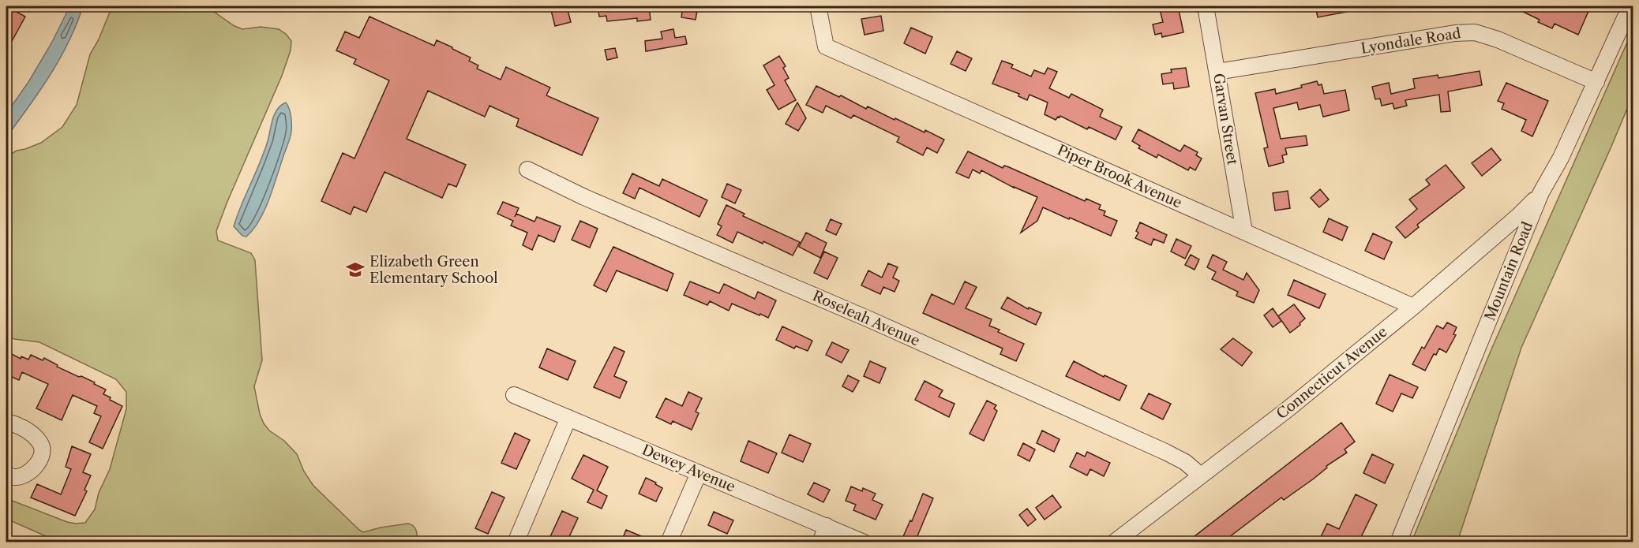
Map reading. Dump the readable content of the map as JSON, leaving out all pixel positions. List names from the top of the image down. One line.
{"streets":{"street":["Lyondale Road","Garvan Street","Piper Brook Avenue","Mountain Road","Roseleah Avenue","Connecticut Avenue","Dewey Avenue"]},"crossings":[["Lyondale Road","Garvan Street"],["Lyondale Road","Mountain Road"],["Garvan Street","Piper Brook Avenue"],["Piper Brook Avenue","Connecticut Avenue"],["Mountain Road","Connecticut Avenue"],["Roseleah Avenue","Connecticut Avenue"]],"places":{"school or university":["Elizabeth Green Elementary School"]}}
